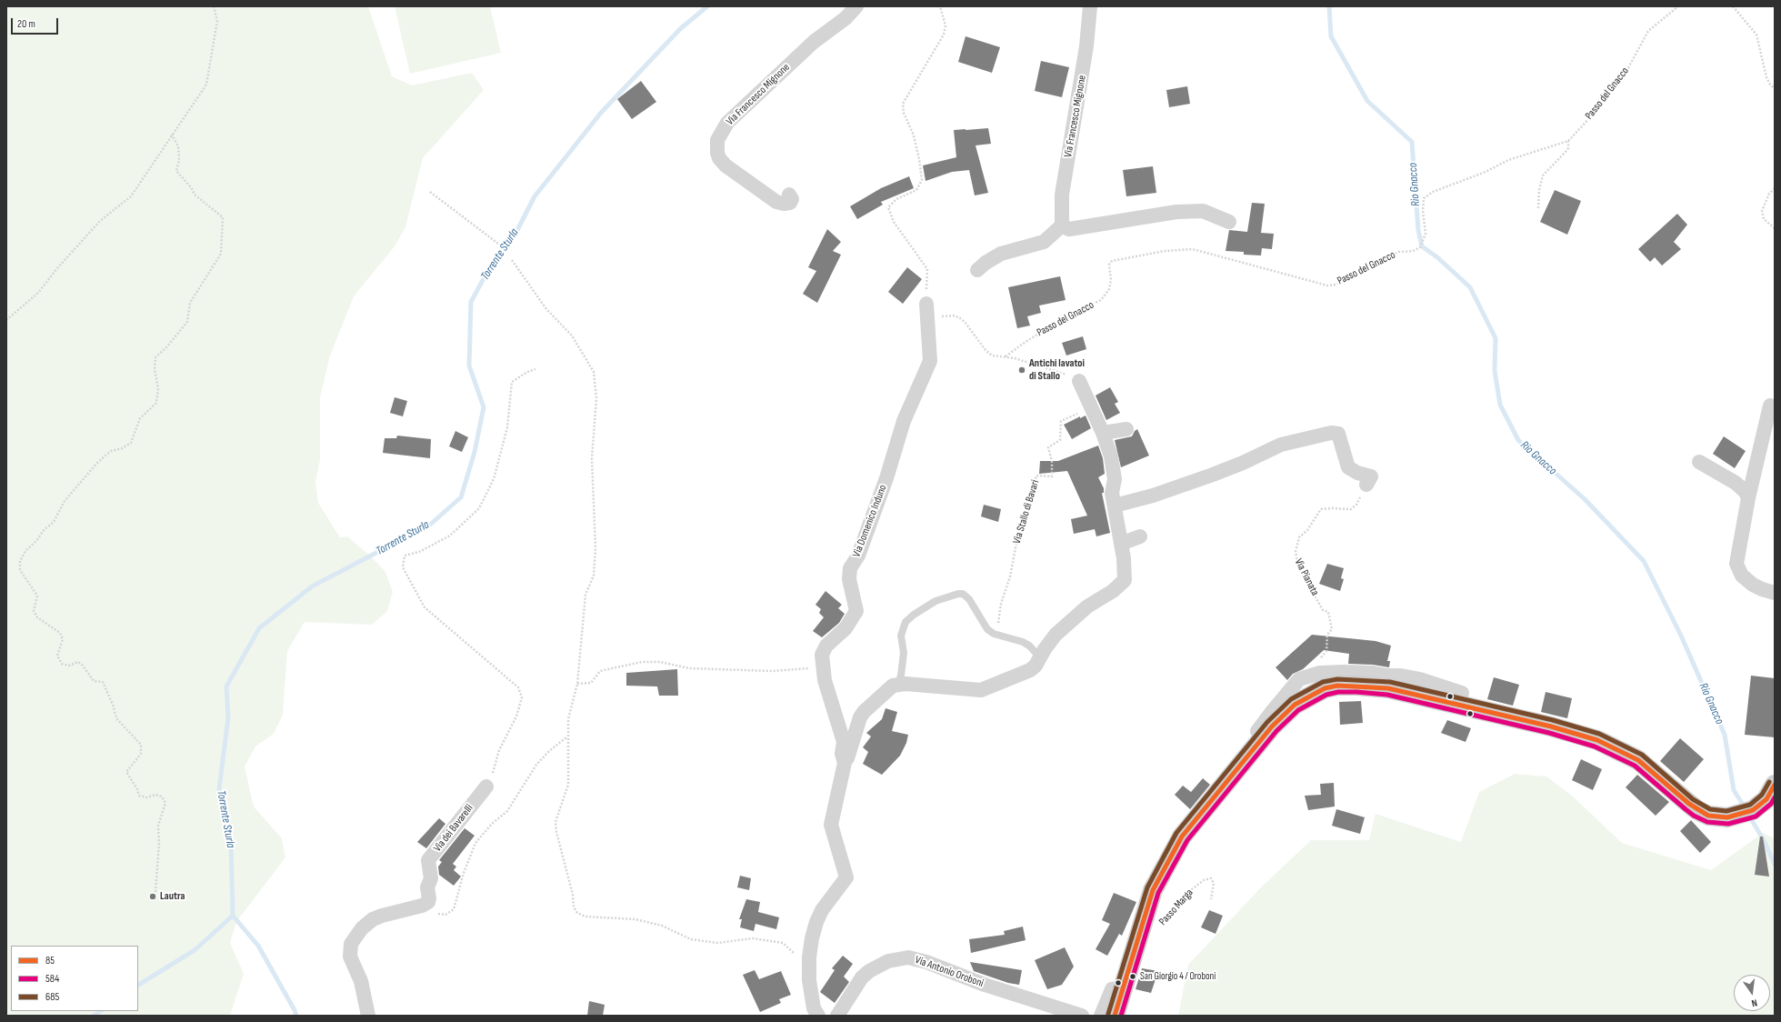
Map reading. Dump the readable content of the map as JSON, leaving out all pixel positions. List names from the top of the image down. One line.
{"streets":{"street":["Via Francesco Mignone","Via Domenico Induno","Via dei Bavarelli","Via Antonio Oroboni"],"path":["Passo del Gnacco","Via Stallo di Bavari","Via Pianata","Passo Marga"]},"water":["Rio Gnacco","Torrente Sturla"],"places":["Antichi lavatoi di Stallo","Lautra","San Giorgio 4 / Oroboni"],"lines":["transit line 685","transit line 85","transit line 584"],"legend":["85","584","685"],"scale_bar":"20 m","north":"bottom"}
